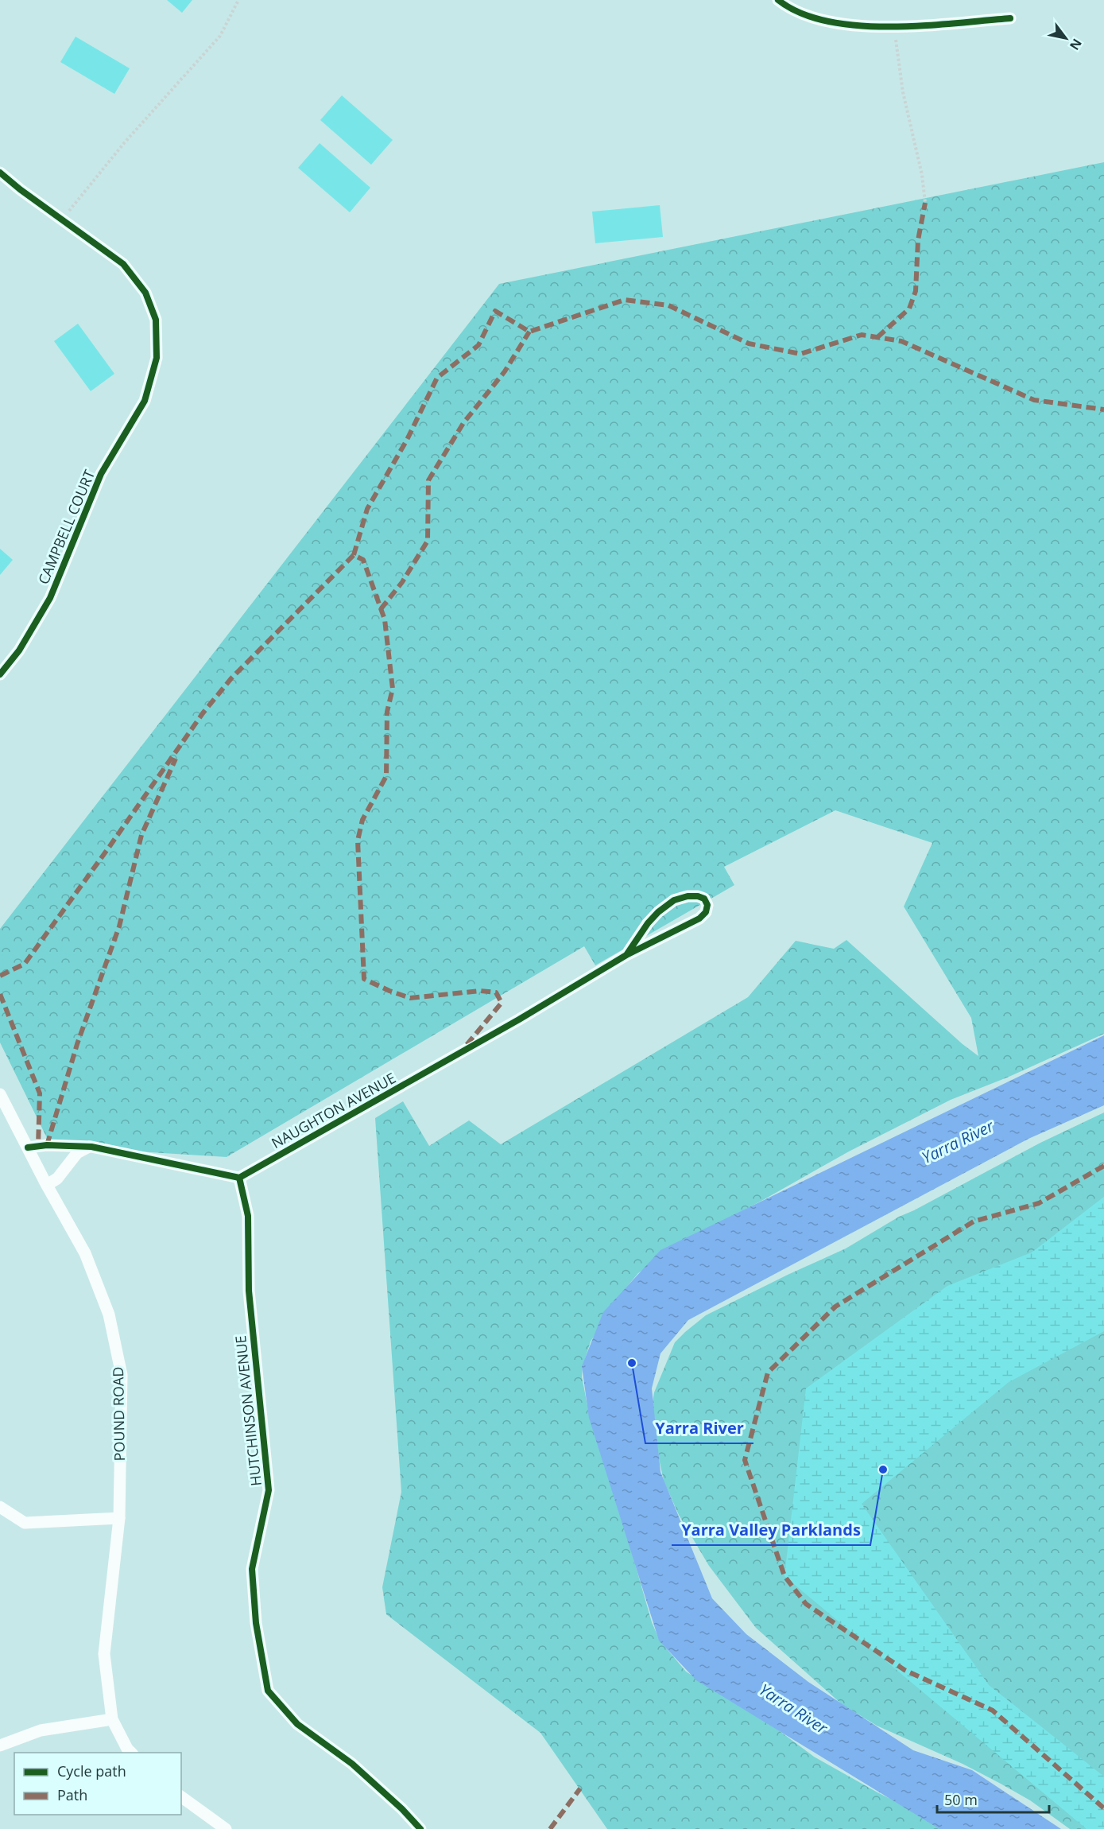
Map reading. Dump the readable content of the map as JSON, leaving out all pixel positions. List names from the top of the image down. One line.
{"streets":{"street":["CAMPBELL COURT","NAUGHTON AVENUE","HUTCHINSON AVENUE","POUND ROAD"]},"crossings":[["NAUGHTON AVENUE","HUTCHINSON AVENUE"]],"water":["Yarra River"],"places":["Yarra River","Yarra Valley Parklands"],"legend":["Cycle path","Path"],"scale_bar":"50 m","north":"bottom right"}
